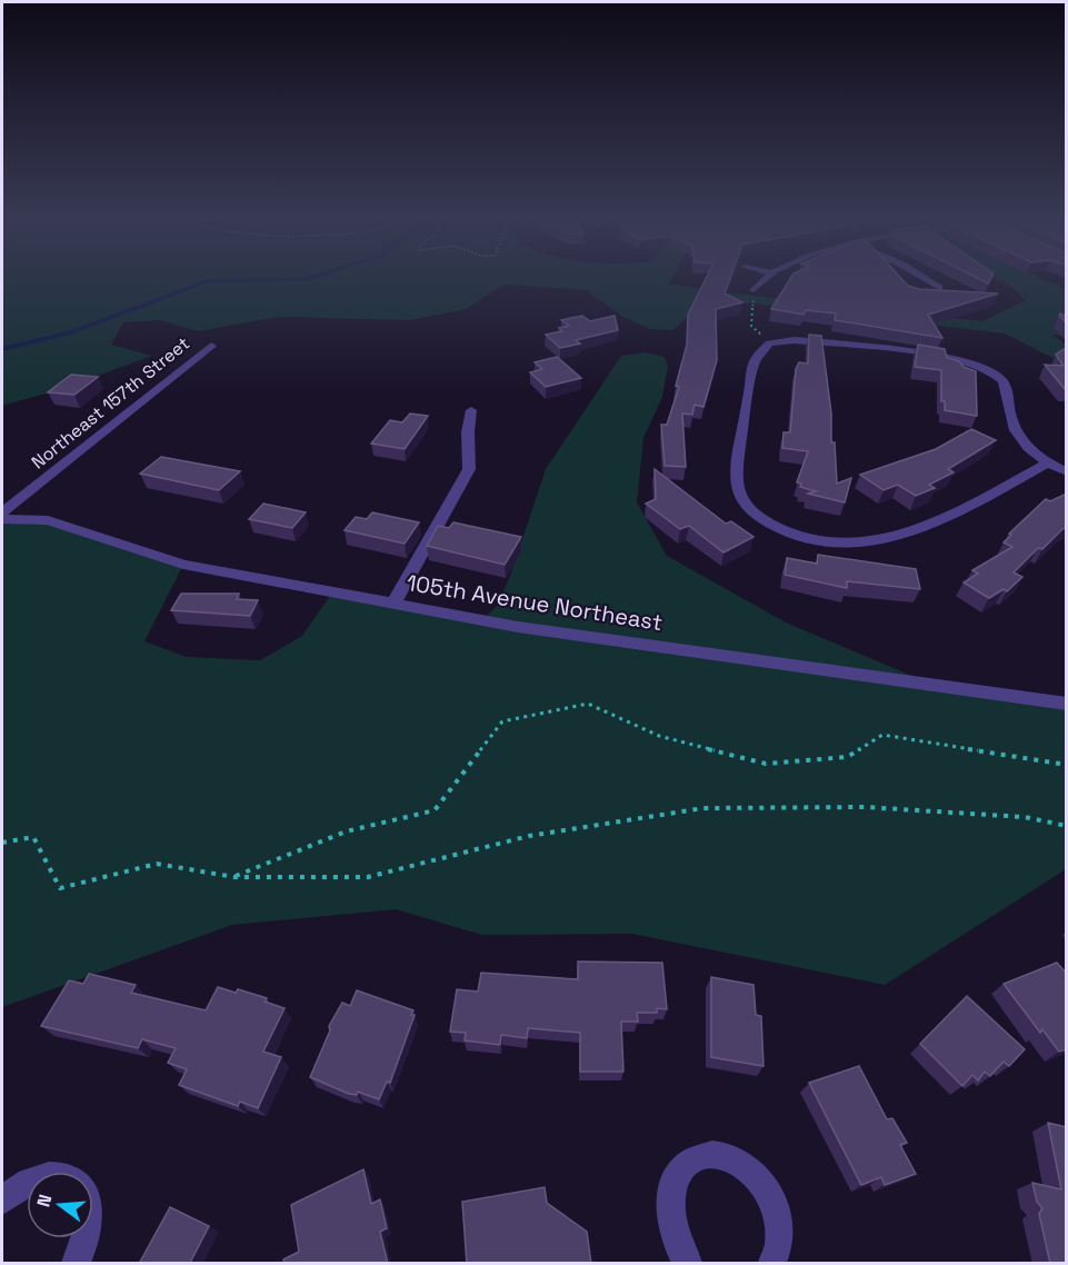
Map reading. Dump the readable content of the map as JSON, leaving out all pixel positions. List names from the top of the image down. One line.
{"streets":{"street":["Northeast 157th Street","105th Avenue Northeast"]},"north":"left"}
